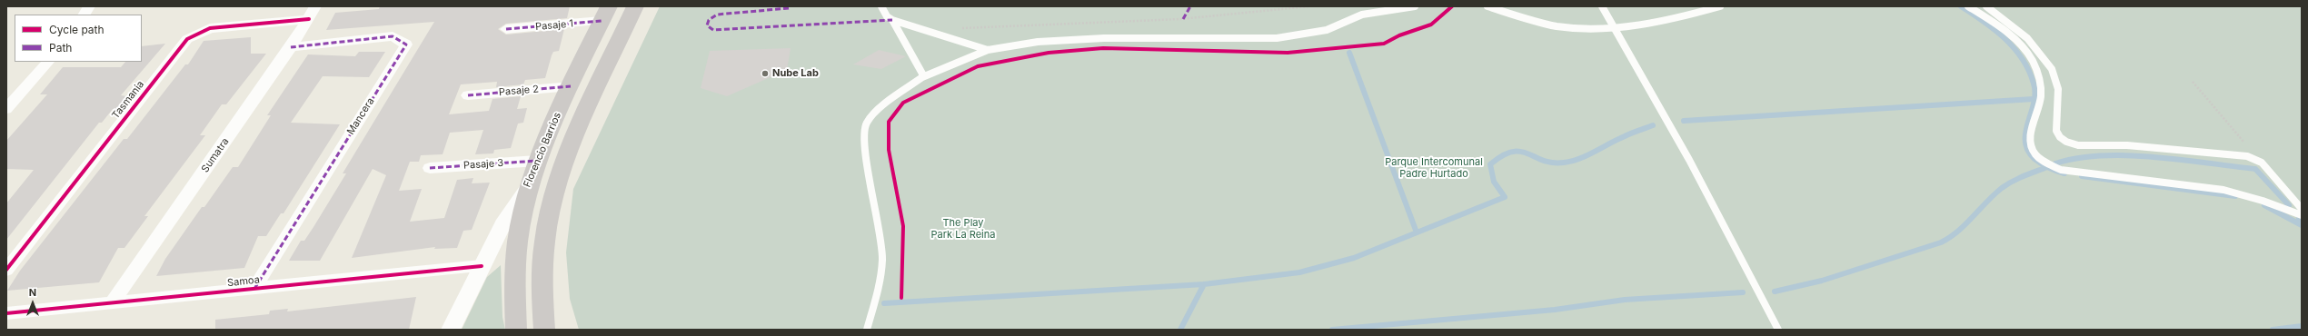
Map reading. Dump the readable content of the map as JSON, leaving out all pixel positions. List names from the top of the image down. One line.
{"streets":{"main road":["Florencio Barrios"],"street":["Pasaje 1","Pasaje 2","Tasmania","Mancera","Sumatra","Pasaje 3","Samoa"]},"crossings":[["Pasaje 1","Florencio Barrios"],["Pasaje 2","Florencio Barrios"],["Tasmania","Sumatra"],["Mancera","Sumatra"],["Mancera","Samoa"],["Florencio Barrios","Pasaje 3"],["Florencio Barrios","Samoa"],["Sumatra","Samoa"]],"parks":["Parque Intercomunal Padre Hurtado","The Play Park La Reina"],"places":["Nube Lab"],"legend":["Cycle path","Path"],"north":"top"}
